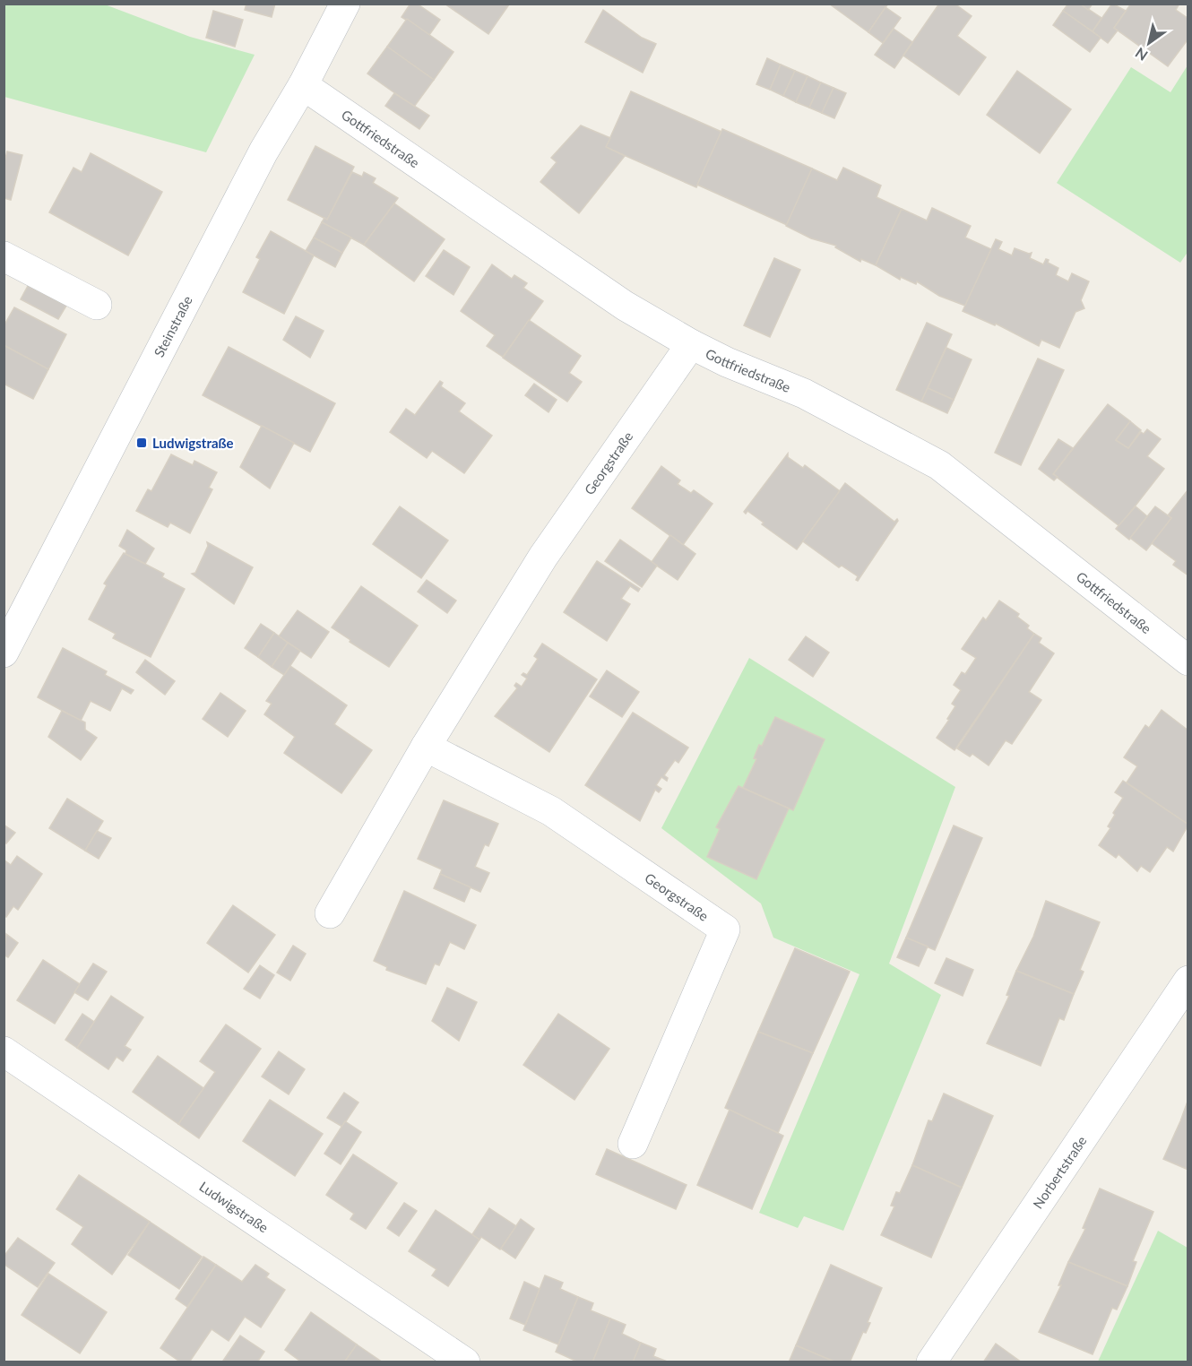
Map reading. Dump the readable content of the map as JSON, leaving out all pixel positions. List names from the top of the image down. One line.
{"streets":{"street":["Gottfriedstraße","Steinstraße","Georgstraße","Norbertstraße","Ludwigstraße"]},"crossings":[["Gottfriedstraße","Steinstraße"],["Gottfriedstraße","Georgstraße"]],"places":{"transit":["Ludwigstraße"]},"north":"bottom left"}
